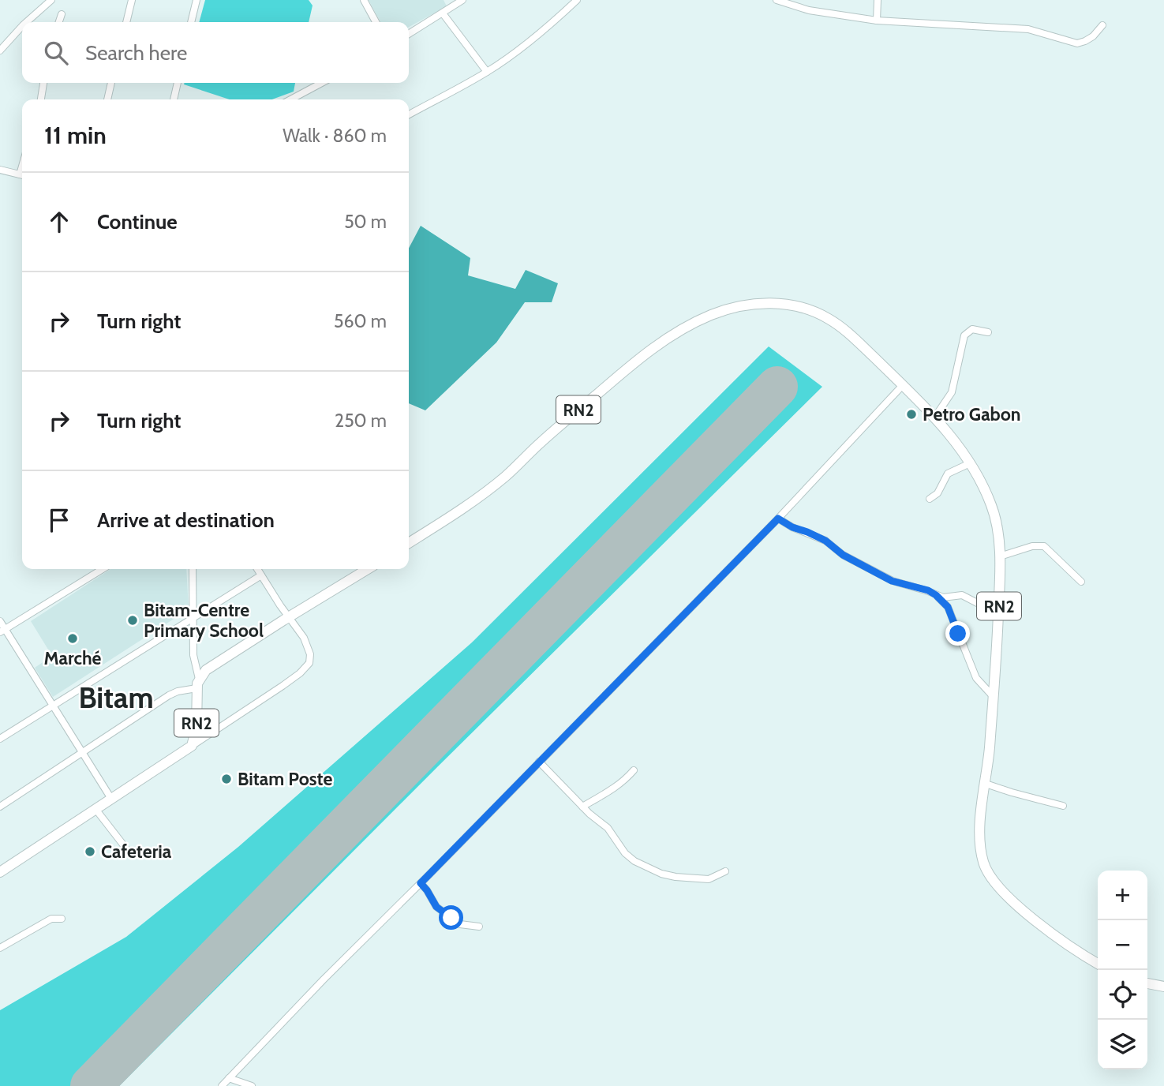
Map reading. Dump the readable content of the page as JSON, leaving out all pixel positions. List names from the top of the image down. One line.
{"streets":{"highway":["RN2"]},"districts":["Bitam"],"places":["Petro Gabon","Bitam-Centre Primary School","Marché","Bitam Poste","Cafeteria"],"page":{"search":"Search here","heading":["11 min","Walk · 860 m"],"list":[["Continue","50 m"],["Turn right","560 m"],["Turn right","250 m"],"Arrive at destination"],"map_buttons":["+","−"]}}
